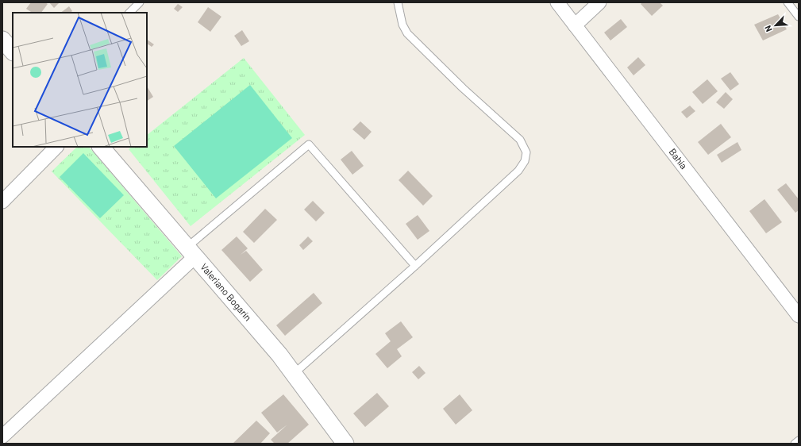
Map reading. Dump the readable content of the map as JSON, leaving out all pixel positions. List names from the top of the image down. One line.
{"streets":{"street":["Bahía","Valeriano Bogarín"]},"north":"bottom left"}
